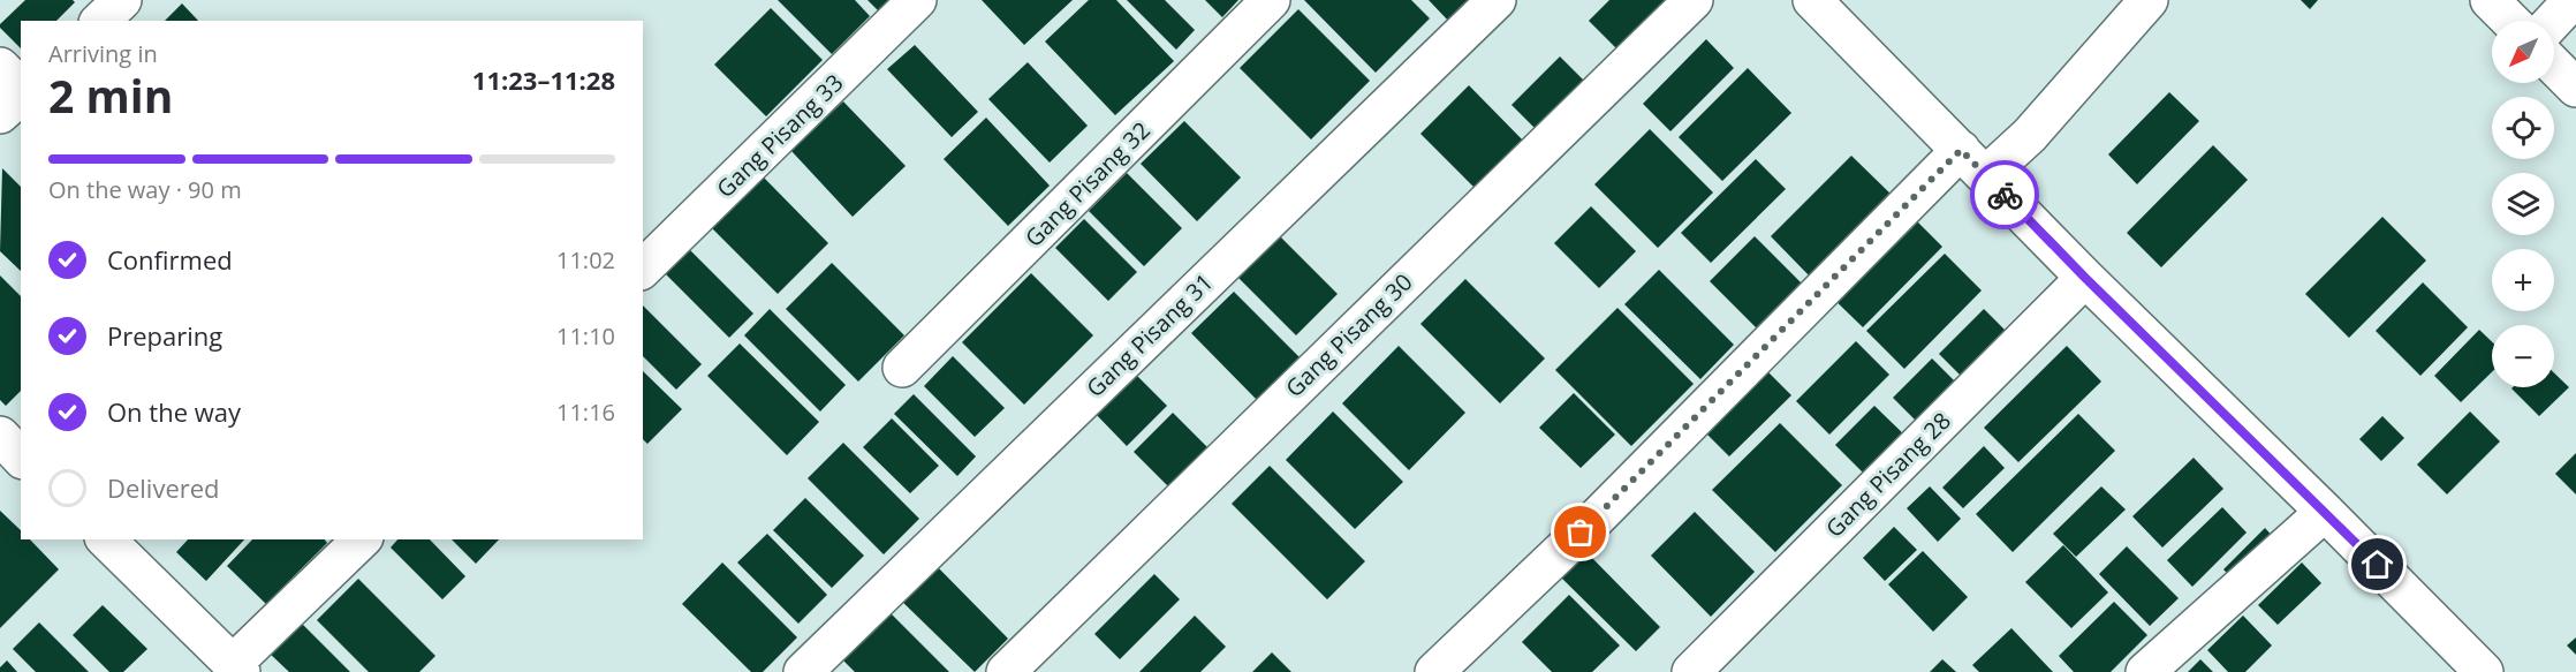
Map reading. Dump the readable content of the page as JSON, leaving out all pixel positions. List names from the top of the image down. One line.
{"streets":{"street":["Gang Pisang 33","Gang Pisang 32","Gang Pisang 31","Gang Pisang 30","Gang Pisang 28"]},"north":"bottom left","page":{"map_buttons":["+","−"],"heading":["2 min","Arriving in","11:23–11:28"],"bar":"On the way · 90 m","list":[["Confirmed","11:02"],["Preparing","11:10"],["On the way","11:16"],"Delivered"]}}
